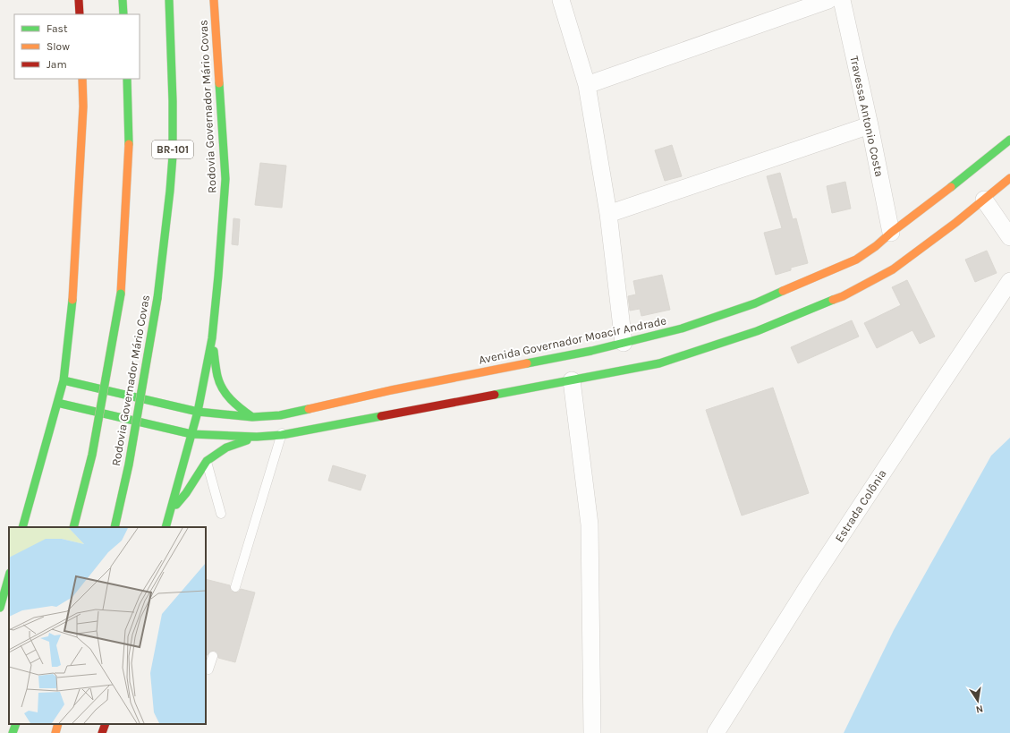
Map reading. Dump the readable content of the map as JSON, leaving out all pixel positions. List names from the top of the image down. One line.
{"streets":{"main road":["Rodovia Governador Mário Covas","BR-101","Avenida Governador Moacir Andrade"],"street":["Travessa Antonio Costa","Estrada Colônia"]},"crossings":[["Rodovia Governador Mário Covas","Avenida Governador Moacir Andrade"],["Travessa Antonio Costa","Avenida Governador Moacir Andrade"]],"legend":["Fast","Slow","Jam"],"north":"bottom"}
